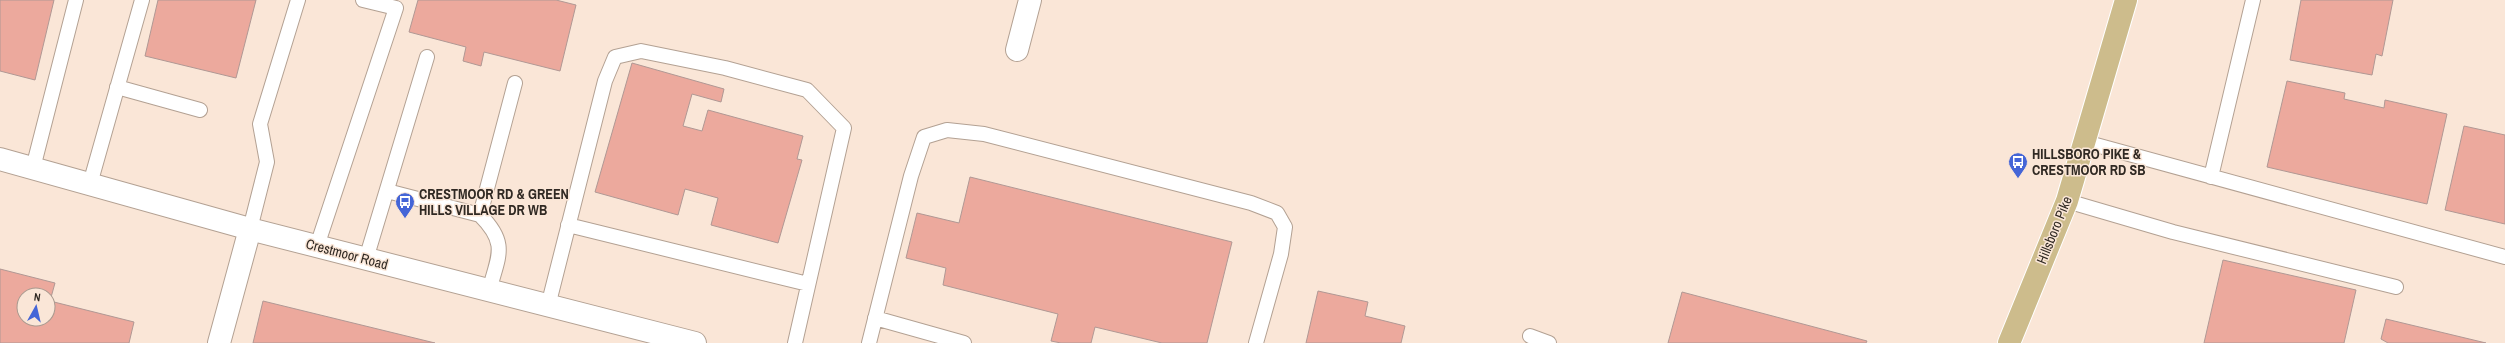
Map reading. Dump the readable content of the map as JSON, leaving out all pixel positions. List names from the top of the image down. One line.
{"streets":{"main road":["Hillsboro Pike"],"street":["Crestmoor Road"]},"places":{"bus stop":["HILLSBORO PIKE & CRESTMOOR RD SB","CRESTMOOR RD & GREEN HILLS VILLAGE DR WB"]},"north":"top"}
